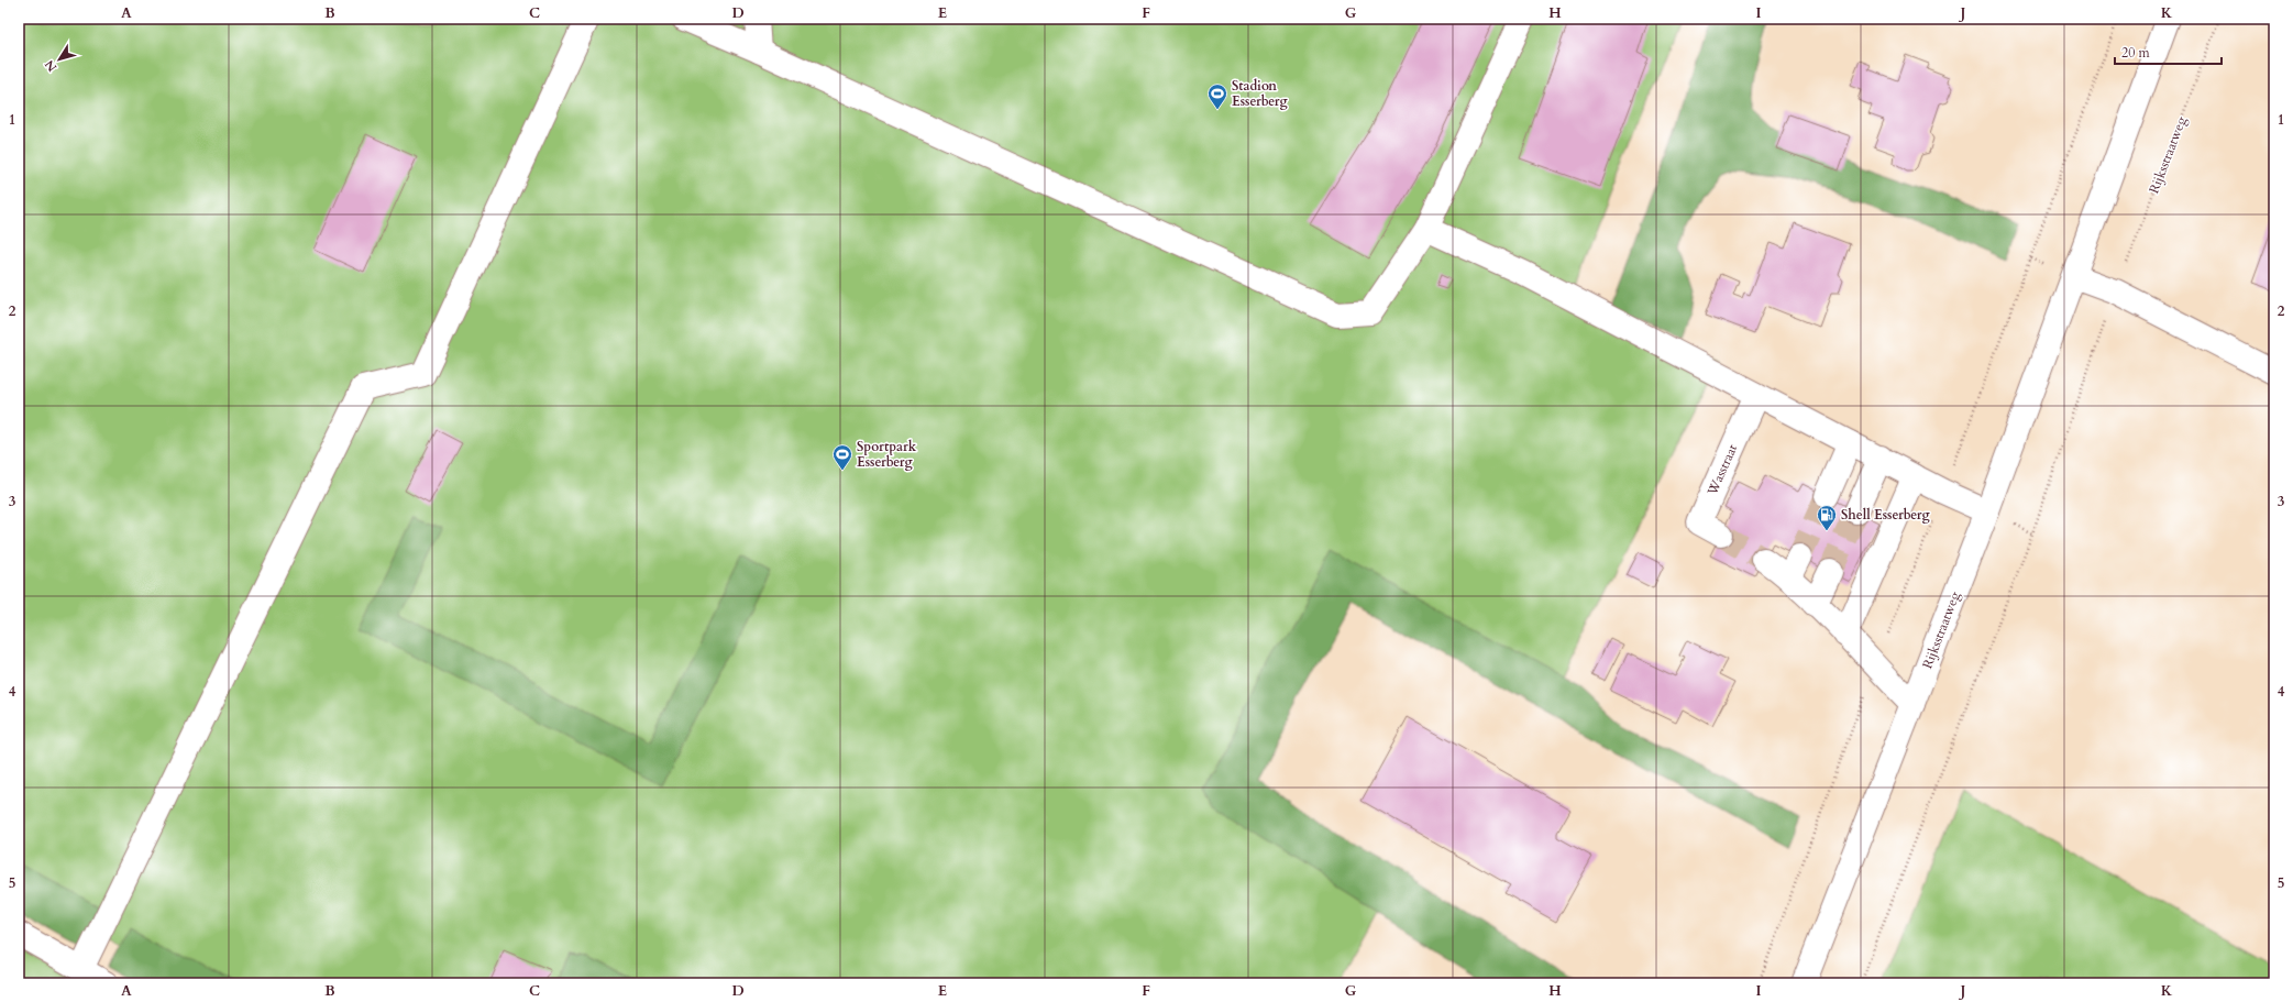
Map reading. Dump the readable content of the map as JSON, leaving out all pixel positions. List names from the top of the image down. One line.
{"streets":{"main road":["Rijksstraatweg","Wasstraat"]},"places":{"sports":["Stadion Esserberg","Sportpark Esserberg"],"fuel station":["Shell Esserberg"]},"scale_bar":"20 m","north":"bottom left","grid":{"columns":["A","B","C","D","E","F","G","H","I","J","K"],"rows":["1","2","3","4","5"]}}
